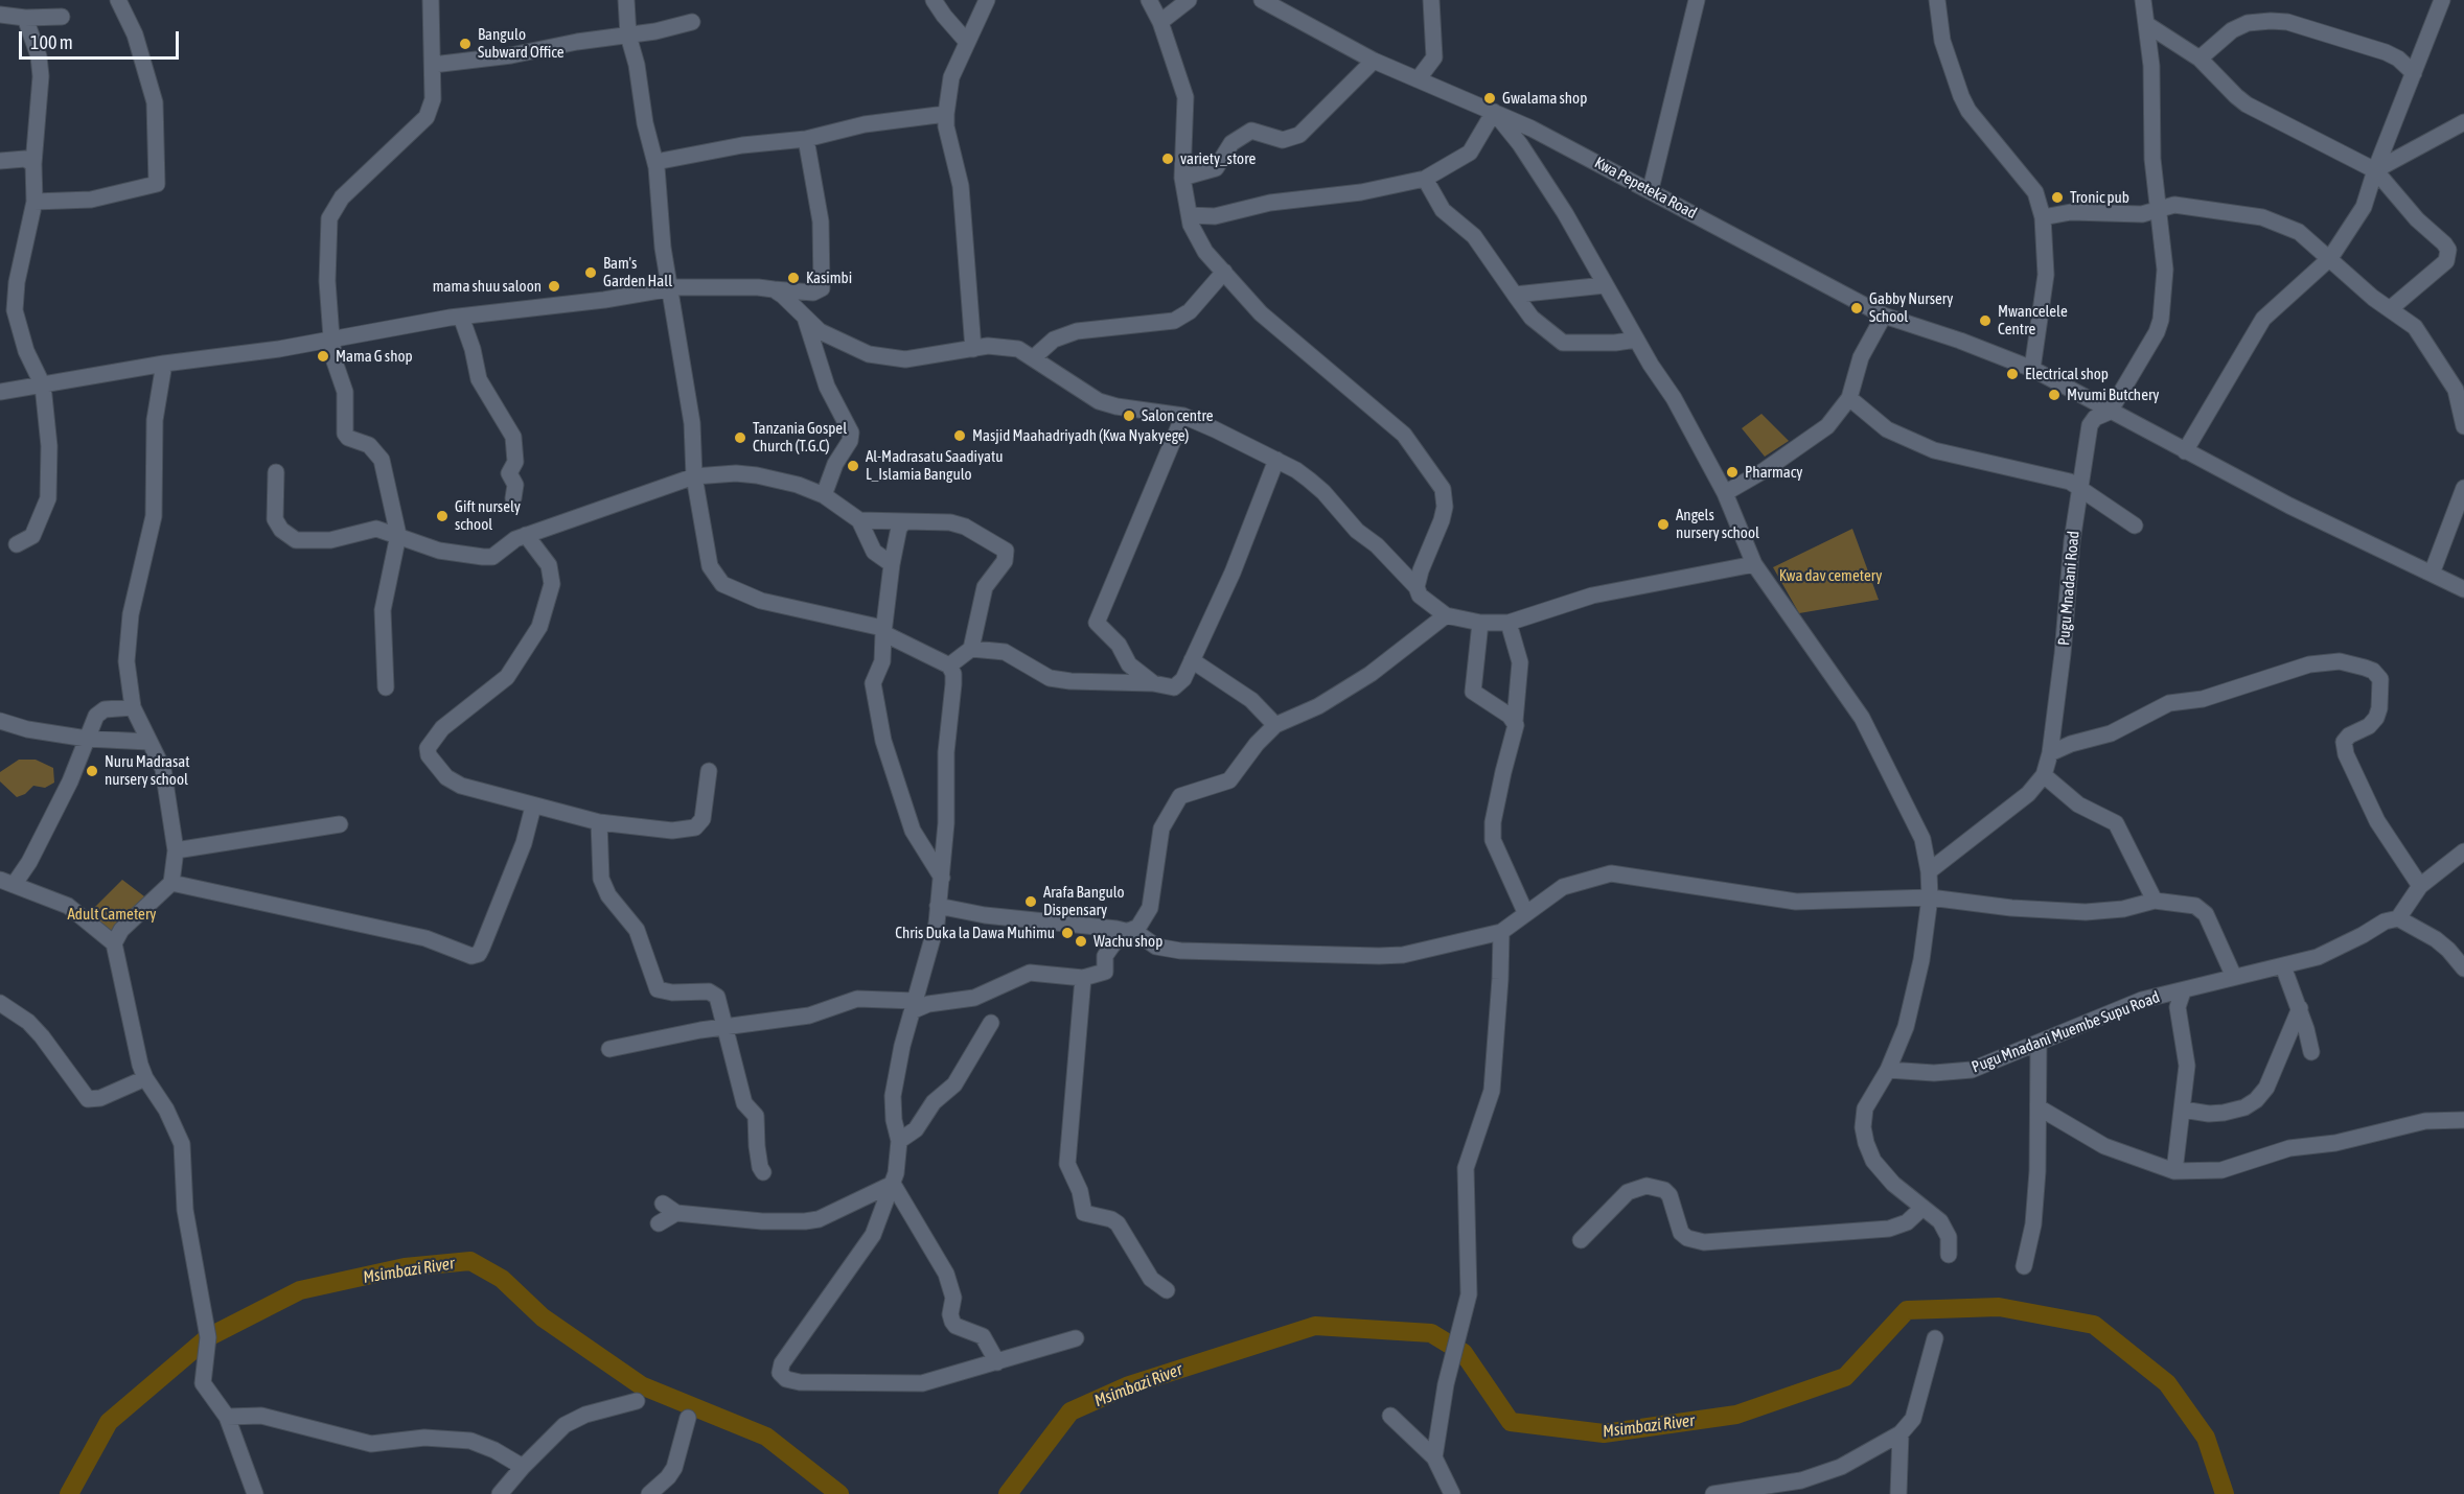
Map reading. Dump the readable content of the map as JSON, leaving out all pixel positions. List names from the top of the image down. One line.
{"streets":{"street":["Kwa Pepeteka Road","Pugu Mnadani Road","Pugu Mnadani Muembe Supu Road"]},"crossings":[["Kwa Pepeteka Road","Pugu Mnadani Road"]],"water":["Msimbazi River"],"parks":["Kwa dav cemetery","Adult Cametery"],"places":["Bangulo Subward Office","Gwalama shop","variety_store","Tronic pub","Bam's Garden Hall","Kasimbi","mama shuu saloon","Gabby Nursery School","Mwancelele Centre","Mama G shop","Electrical shop","Mvumi Butchery","Salon centre","Masjid Maahadriyadh (Kwa Nyakyege)","Tanzania Gospel Church (T.G.C)","Al-Madrasatu Saadiyatu L_Islamia Bangulo","Pharmacy","Gift nursely school","Angels nursery school","Nuru Madrasat nursery school","Arafa Bangulo Dispensary","Chris Duka la Dawa Muhimu","Wachu shop"],"scale_bar":"100 m"}
